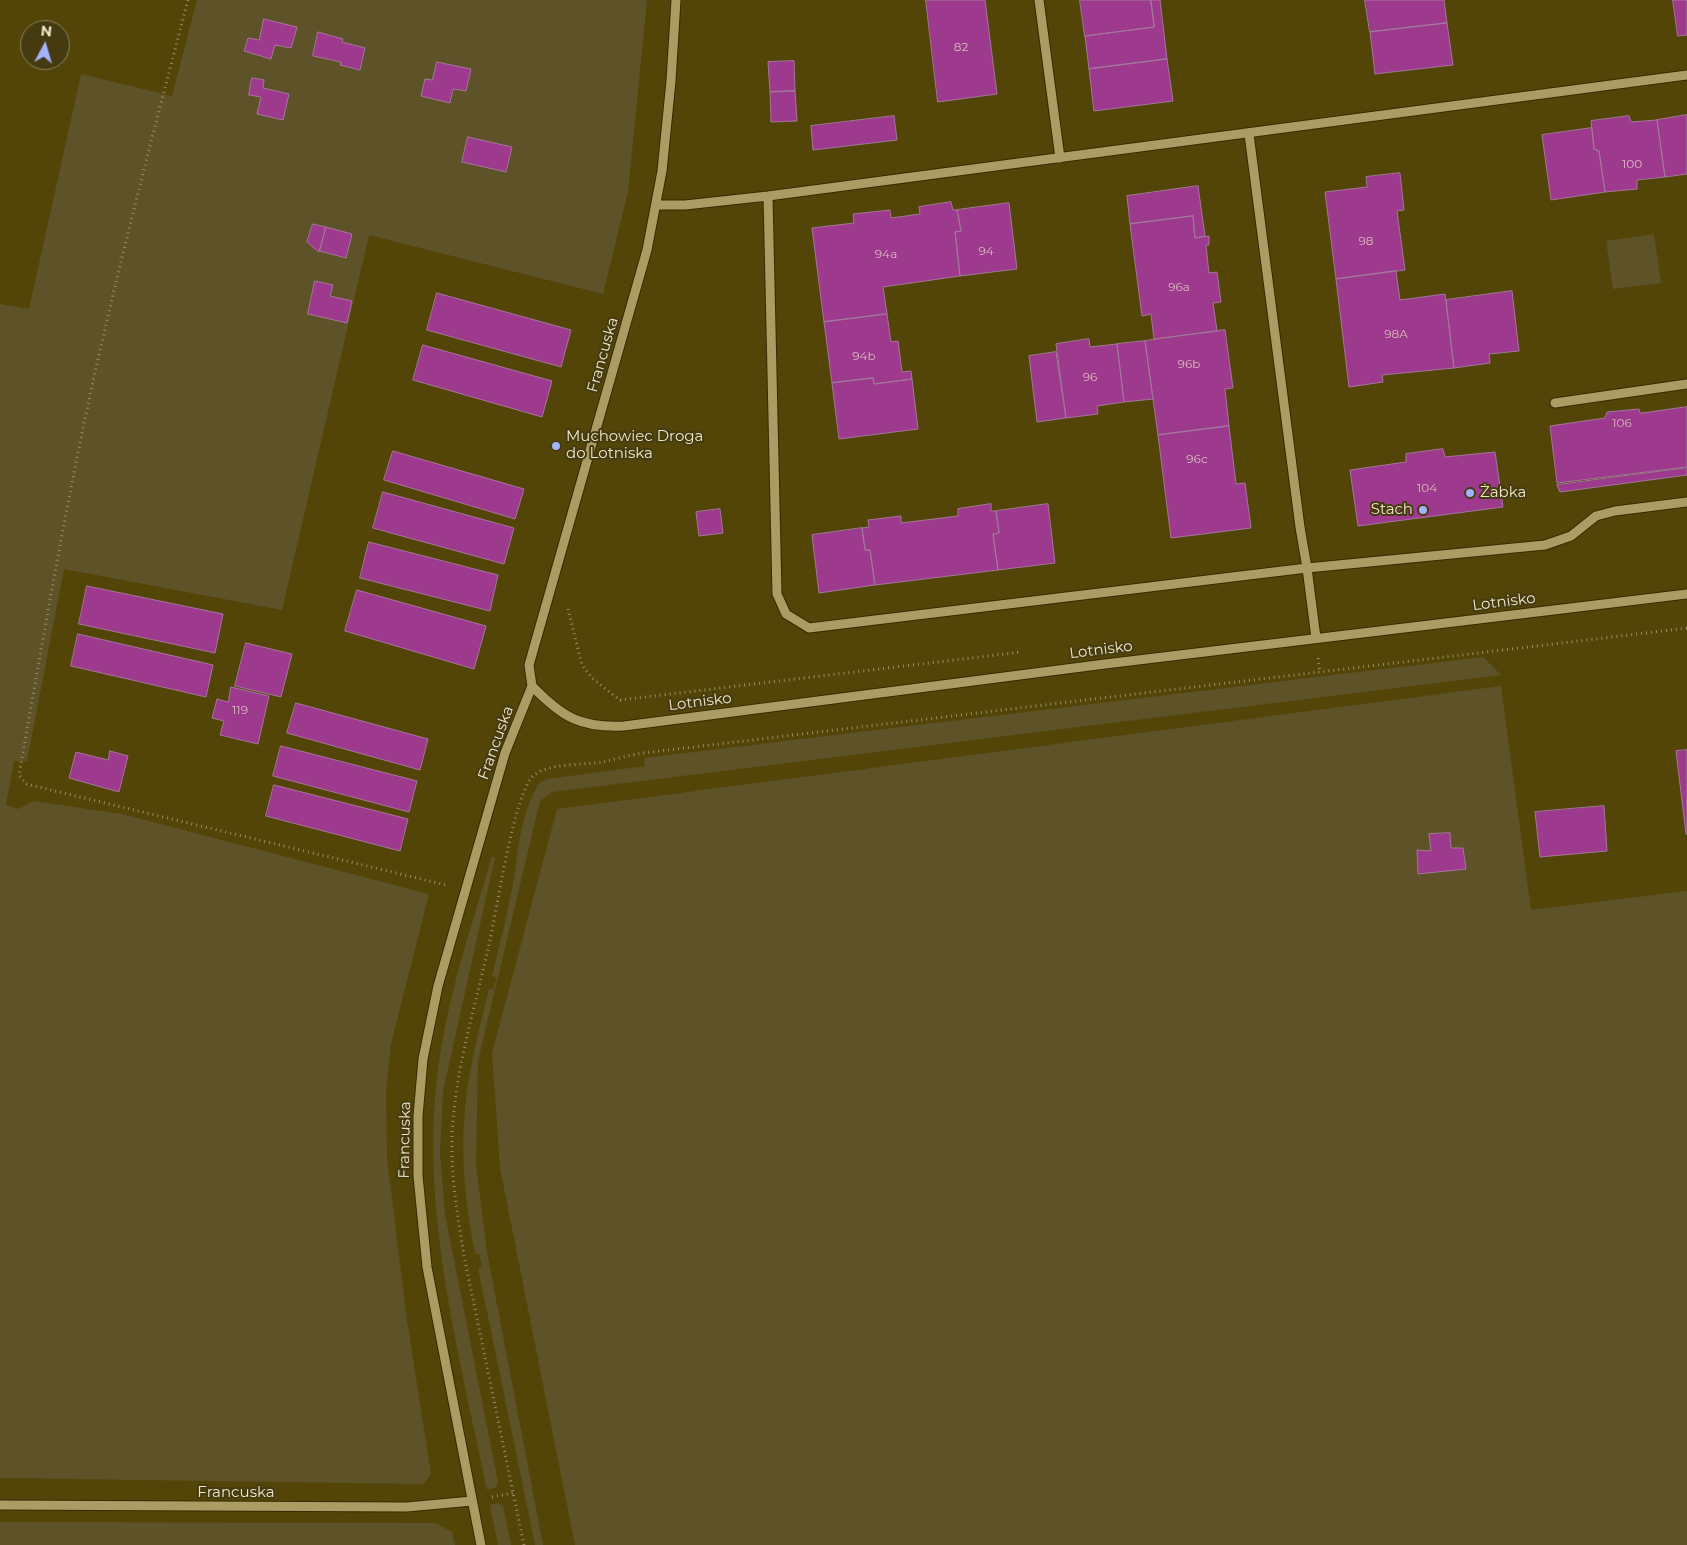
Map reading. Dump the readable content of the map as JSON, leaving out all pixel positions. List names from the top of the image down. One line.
{"streets":{"street":["Francuska","Lotnisko"]},"crossings":[["Francuska","Lotnisko"]],"places":["Muchowiec Droga do Lotniska","Żabka","Stach"],"house_numbers":["82","100","98","94","94a","96a","98A","94b","96b","96","106","96c","104","119"],"north":"top"}
